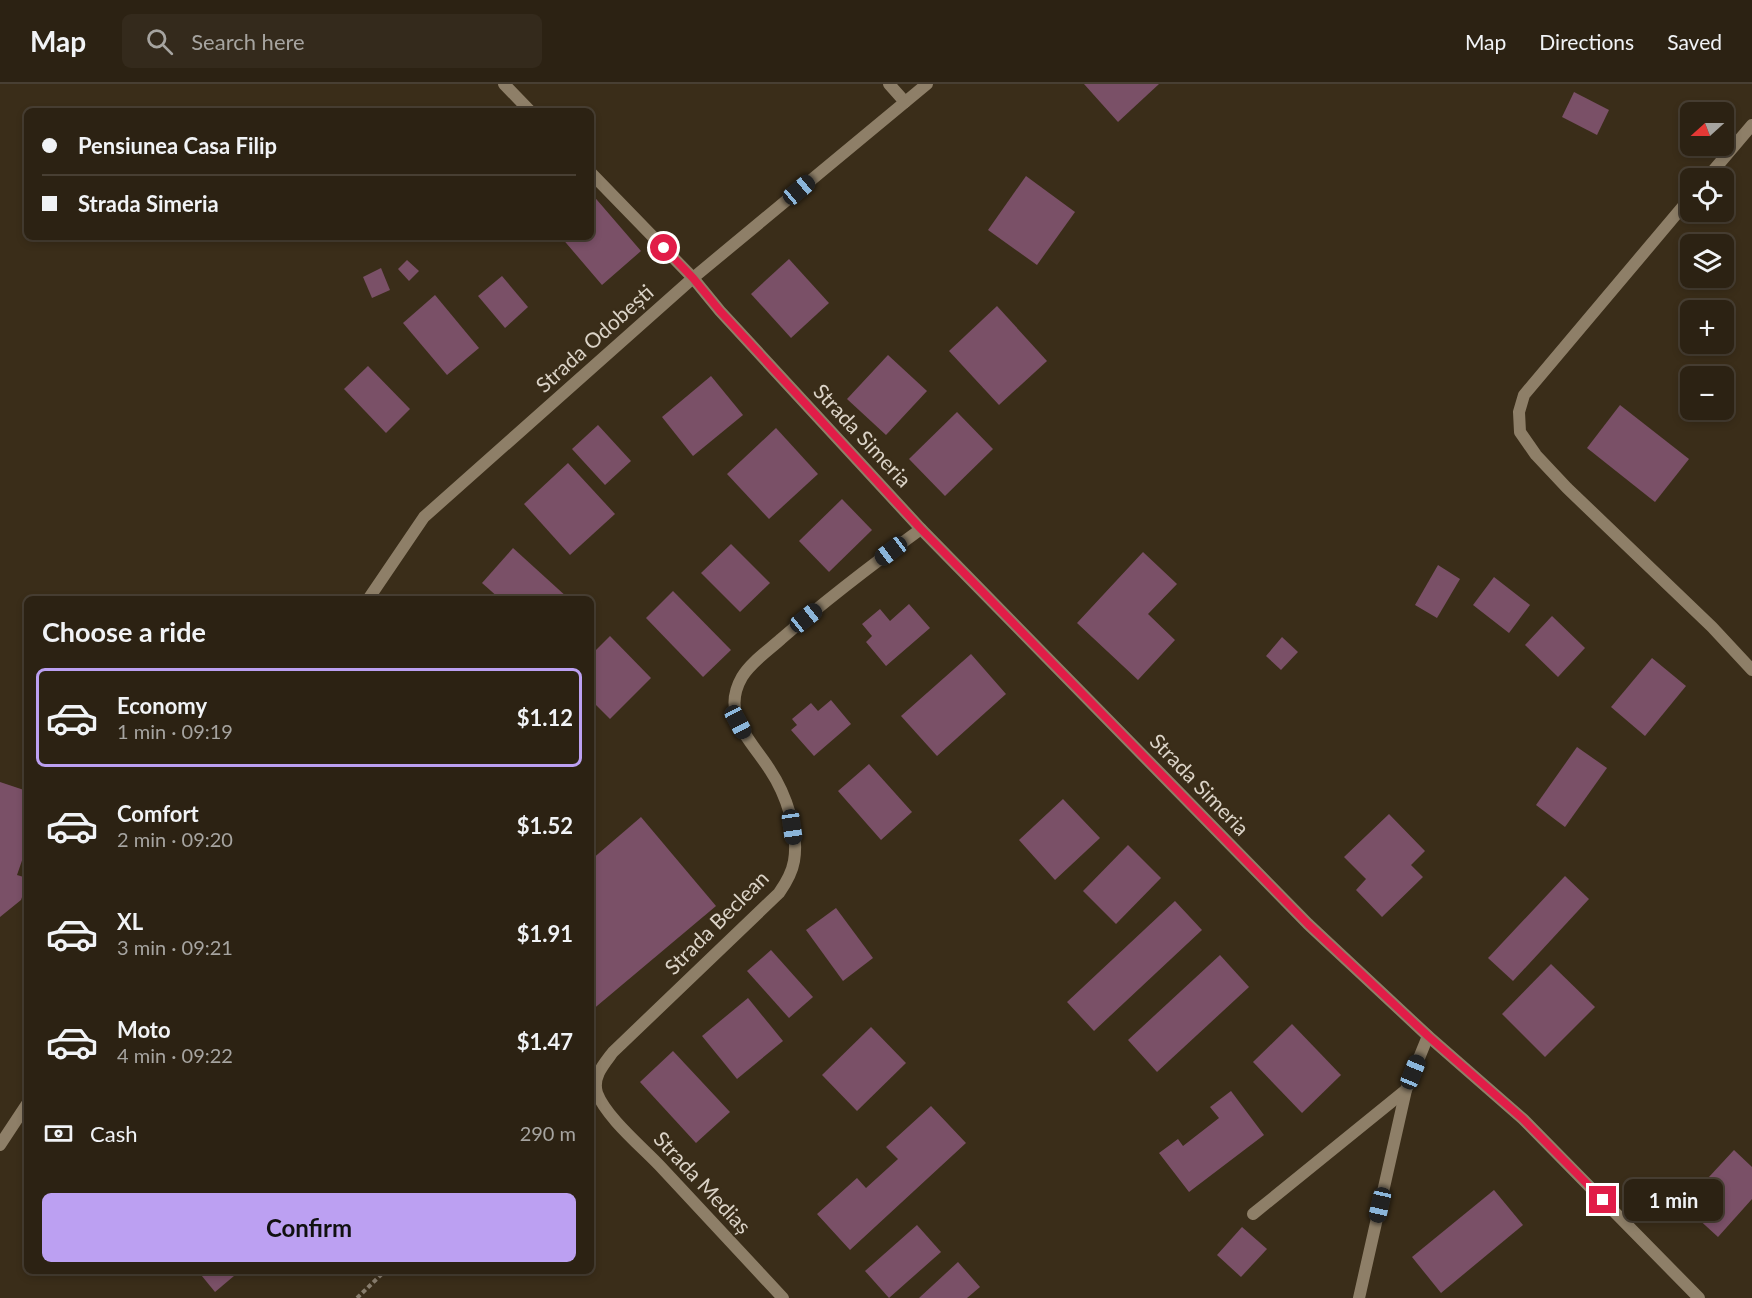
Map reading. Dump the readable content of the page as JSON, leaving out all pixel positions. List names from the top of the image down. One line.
{"streets":{"street":["Strada Odobești","Strada Simeria","Strada Beclean","Strada Mediaș"]},"crossings":[["Strada Odobești","Strada Simeria"],["Strada Simeria","Strada Beclean"],["Strada Beclean","Strada Mediaș"]],"north":"left","page":{"header":"Map","search":"Search here","nav":["Map","Directions","Saved"],"map_buttons":["+","−"],"banner":["Pensiunea Casa Filip","Strada Simeria"],"heading":"Choose a ride","list":[{"name":"Economy","note":"1 min · 09:19","value":"$1.12"},{"name":"Comfort","note":"2 min · 09:20","value":"$1.52"},{"name":"XL","note":"3 min · 09:21","value":"$1.91"},{"name":"Moto","note":"4 min · 09:22","value":"$1.47"}],"pay":["Cash","290 m"],"bubble":"1 min","buttons":"Confirm"}}
